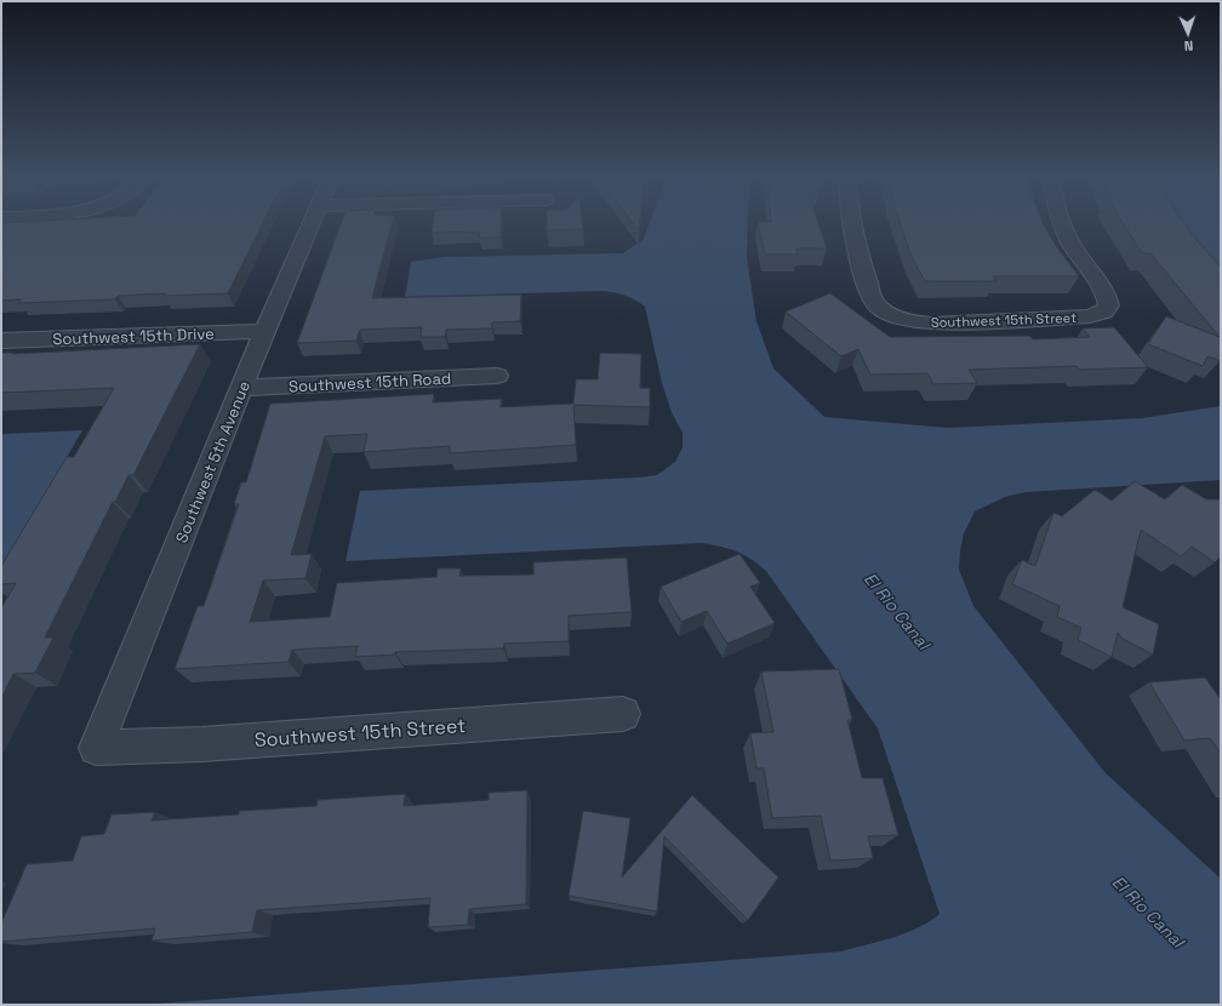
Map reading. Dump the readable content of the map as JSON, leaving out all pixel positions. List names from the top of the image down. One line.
{"streets":{"street":["Southwest 15th Street","Southwest 15th Drive","Southwest 15th Road","Southwest 5th Avenue"]},"crossings":[["Southwest 15th Street","Southwest 5th Avenue"],["Southwest 15th Drive","Southwest 5th Avenue"],["Southwest 15th Road","Southwest 5th Avenue"]],"water":["El Rio Canal"],"north":"bottom"}
